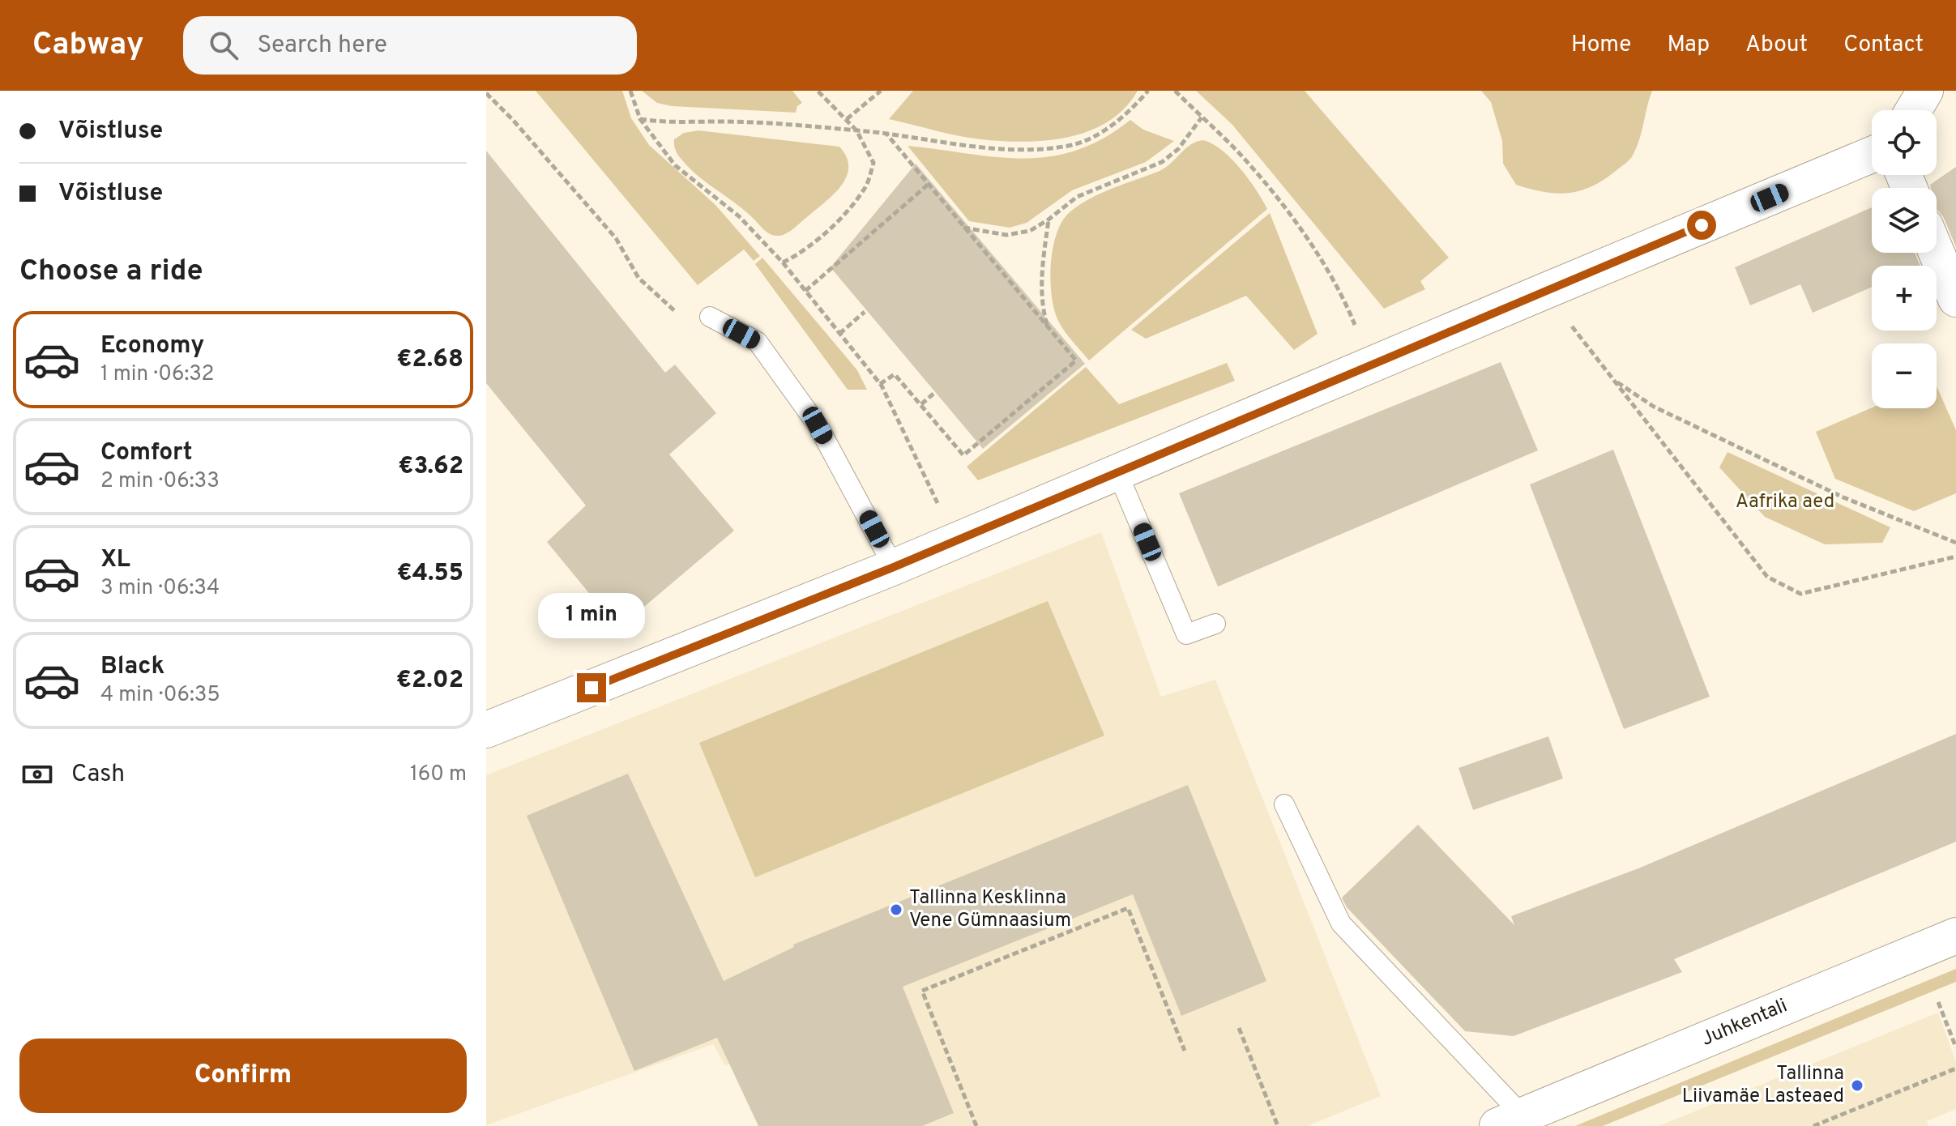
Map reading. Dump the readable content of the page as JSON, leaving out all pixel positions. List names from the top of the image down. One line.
{"streets":{"street":["Juhkentali"]},"parks":["Aafrika aed"],"places":["Tallinna Kesklinna Vene Gümnaasium","Tallinna Liivamäe Lasteaed"],"page":{"header":"Cabway","search":"Search here","nav":["Home","Map","About","Contact"],"banner":["Võistluse","Võistluse"],"map_buttons":["+","−"],"heading":"Choose a ride","list":[{"name":"Economy","note":"1 min · 06:32","value":"€2.68"},{"name":"Comfort","note":"2 min · 06:33","value":"€3.62"},{"name":"XL","note":"3 min · 06:34","value":"€4.55"},{"name":"Black","note":"4 min · 06:35","value":"€2.02"}],"bubble":"1 min","pay":["Cash","160 m"],"buttons":"Confirm"}}
